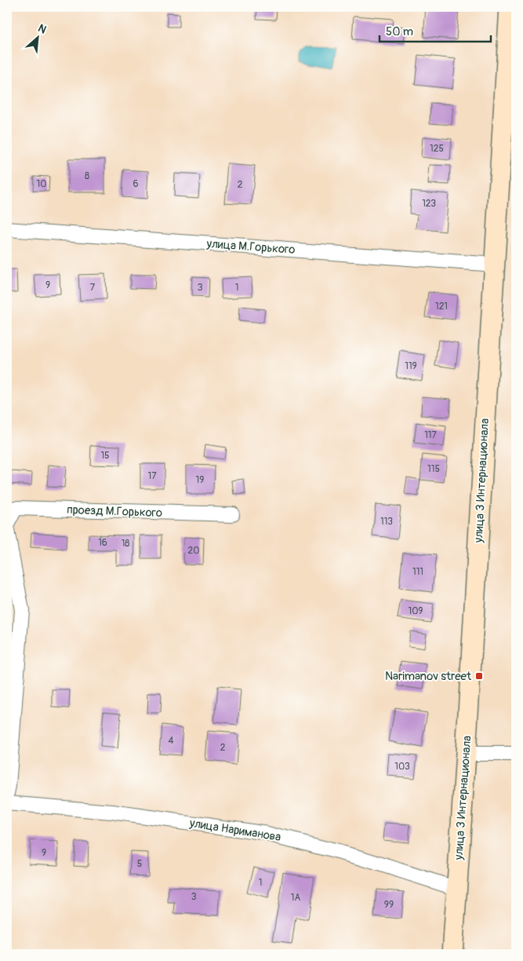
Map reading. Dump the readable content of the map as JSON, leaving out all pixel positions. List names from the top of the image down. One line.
{"streets":{"street":["улица М.Горького","улица 3 Интернационала","проезд М.Горького","улица Нариманова"]},"crossings":[["улица М.Горького","улица 3 Интернационала"],["улица 3 Интернационала","улица Нариманова"]],"places":{"transit":["Narimanov street"]},"house_numbers":["125","8","10","6","2","123","9","7","3","1","121","119","117","15","115","17","19","113","16","18","20","111","109","4","2","103","9","5","1","3","1А","99"],"scale_bar":"50 m","north":"top right"}
